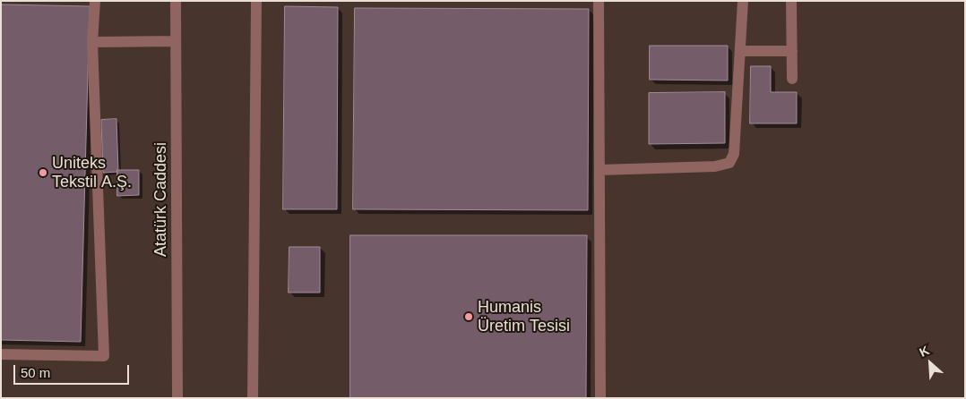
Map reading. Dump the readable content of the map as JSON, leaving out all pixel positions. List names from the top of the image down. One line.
{"streets":{"street":["Atatürk Caddesi"]},"places":["Uniteks Tekstil A.Ş.","Humanis Üretim Tesisi"],"scale_bar":"50 m","north":"top left"}
